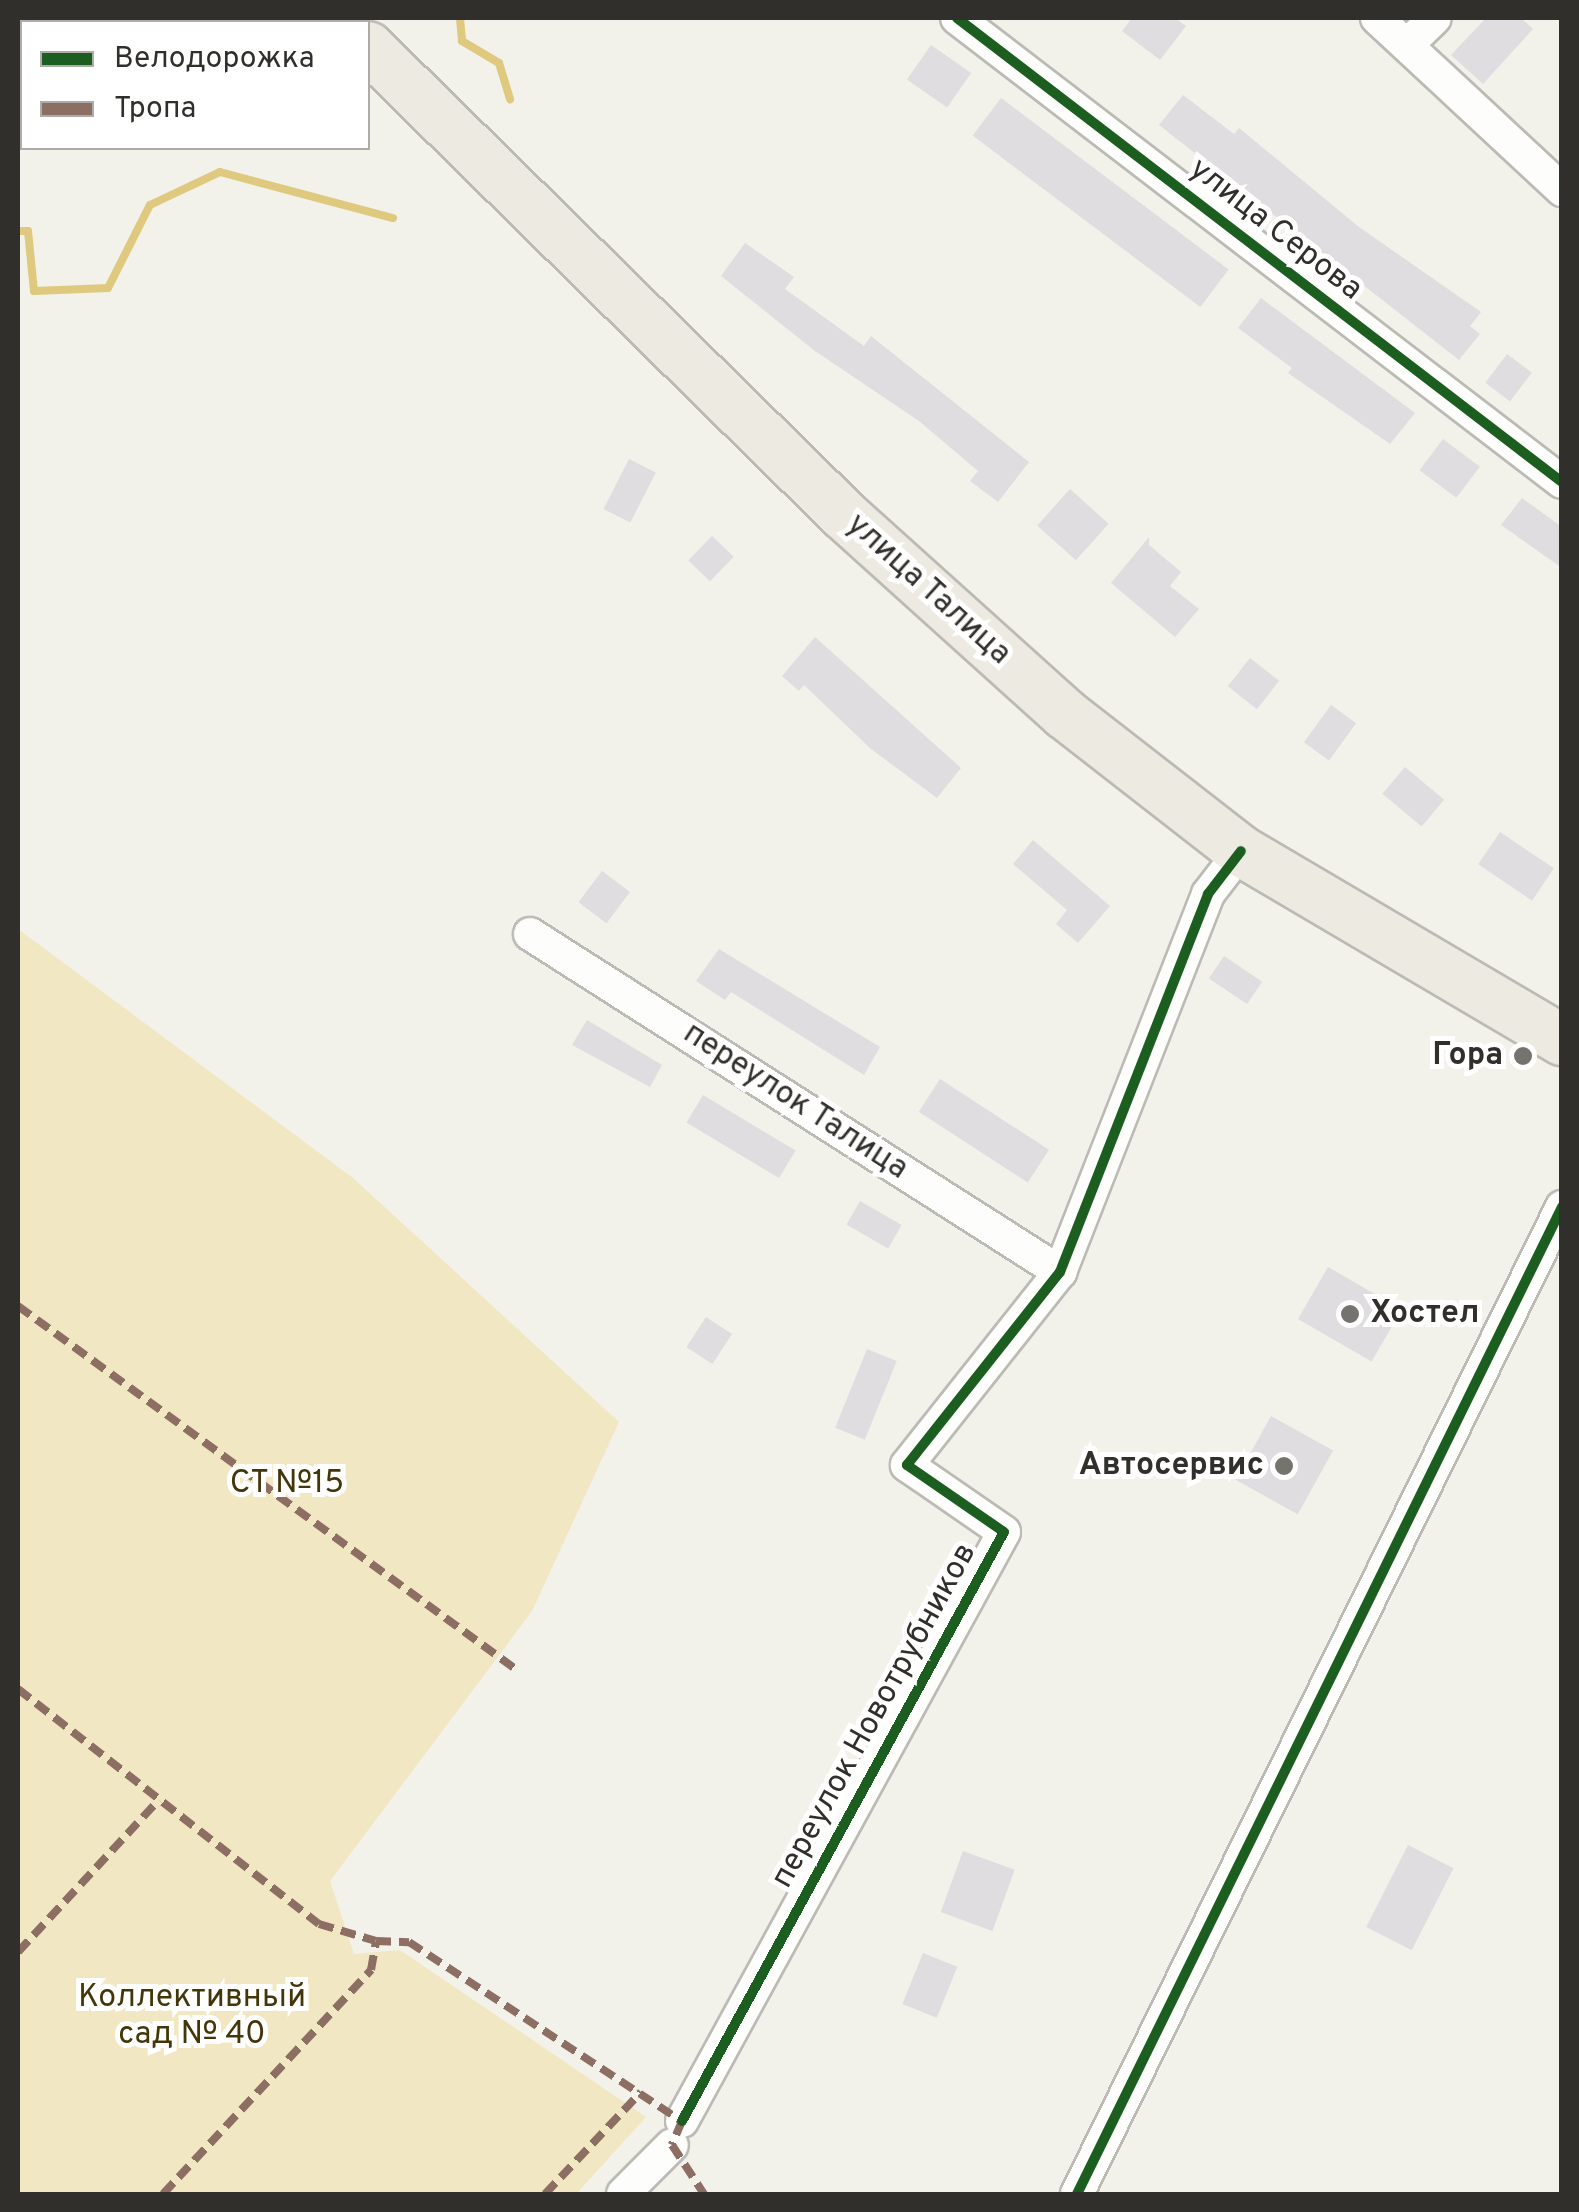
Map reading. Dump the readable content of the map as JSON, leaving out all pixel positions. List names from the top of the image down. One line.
{"streets":{"main road":["улица Талица"],"street":["улица Серова","переулок Талица","переулок Новотрубников"]},"crossings":[["улица Талица","переулок Новотрубников"],["переулок Талица","переулок Новотрубников"]],"parks":["СТ №15","Коллективный сад № 40"],"places":["Гора","Хостел","Автосервис"],"legend":["Велодорожка","Тропа"]}
